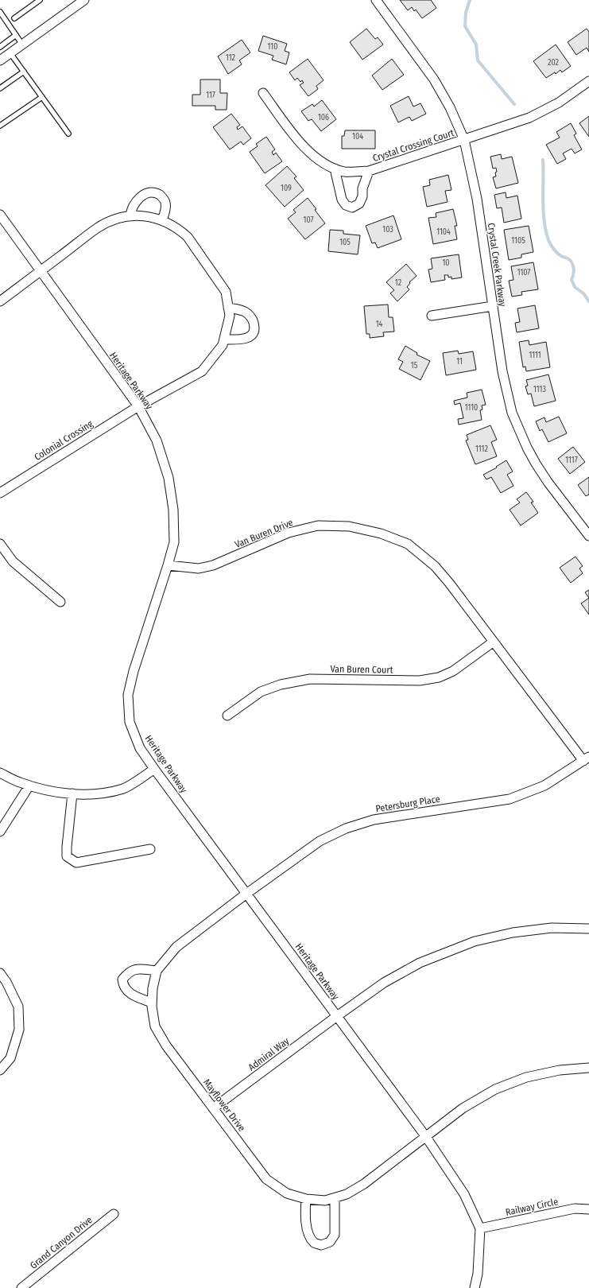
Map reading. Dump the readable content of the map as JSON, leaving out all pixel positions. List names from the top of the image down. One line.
{"streets":{"street":["Crystal Crossing Court","Crystal Creek Parkway","Heritage Parkway","Colonial Crossing","Van Buren Drive","Van Buren Court","Petersburg Place","Admiral Way","Mayflower Drive","Railway Circle","Grand Canyon Drive"]},"crossings":[["Crystal Crossing Court","Crystal Creek Parkway"],["Heritage Parkway","Colonial Crossing"],["Heritage Parkway","Van Buren Drive"],["Heritage Parkway","Petersburg Place"],["Heritage Parkway","Admiral Way"],["Heritage Parkway","Mayflower Drive"],["Heritage Parkway","Railway Circle"],["Van Buren Drive","Van Buren Court"],["Van Buren Drive","Petersburg Place"],["Van Buren Court","Petersburg Place"],["Petersburg Place","Mayflower Drive"],["Admiral Way","Mayflower Drive"]],"house_numbers":["110","112","202","117","106","104","109","107","103","1104","1105","105","10","1107","12","14","1111","11","15","1113","1110","1112","1117"]}
